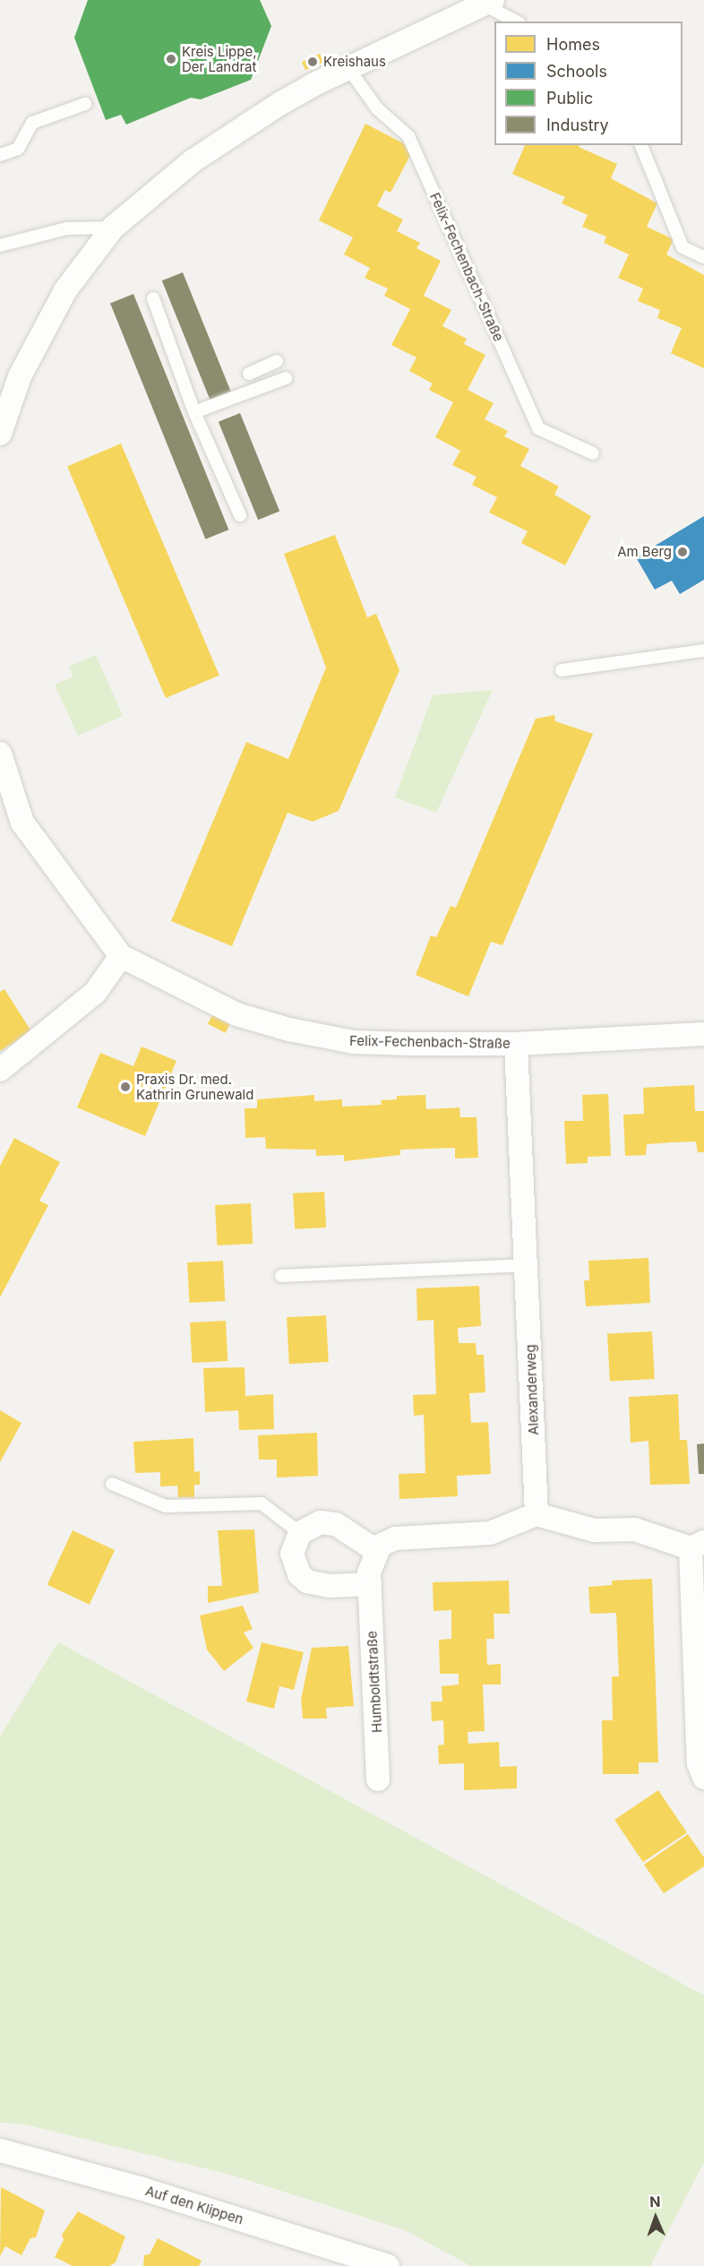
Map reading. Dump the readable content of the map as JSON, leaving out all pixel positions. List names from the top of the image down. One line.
{"streets":{"street":["Felix-Fechenbach-Straße","Alexanderweg","Humboldtstraße","Auf den Klippen"]},"crossings":[["Felix-Fechenbach-Straße","Alexanderweg"]],"places":["Kreis Lippe, Der Landrat","Kreishaus","Am Berg","Praxis Dr. med. Kathrin Grunewald"],"legend":["Homes","Schools","Public","Industry"],"north":"top"}
